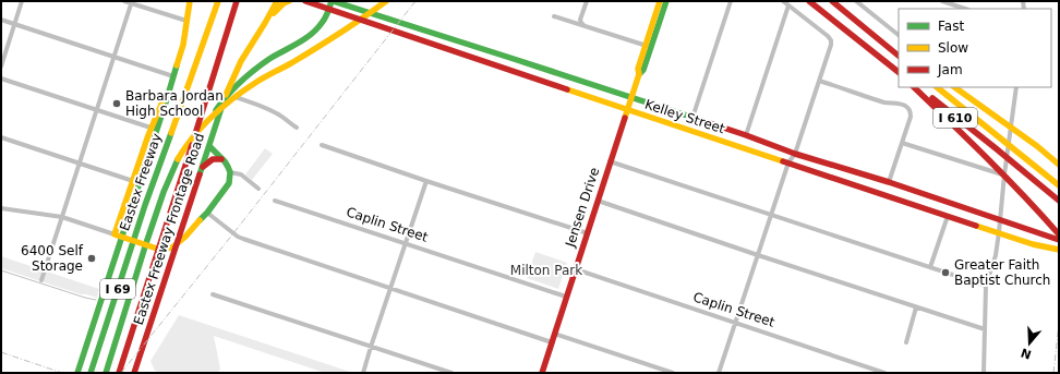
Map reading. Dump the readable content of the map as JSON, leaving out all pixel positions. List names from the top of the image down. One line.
{"streets":{"main road":["Kelley Street","I 610","Eastex Freeway","Jensen Drive","Eastex Freeway Frontage Road","I 69"],"street":["Caplin Street"]},"crossings":[["Kelley Street","Jensen Drive"],["Jensen Drive","Caplin Street"]],"parks":["Milton Park"],"places":["Barbara Jordan High School","6400 Self Storage","Greater Faith Baptist Church"],"legend":["Fast","Slow","Jam"],"north":"bottom"}
